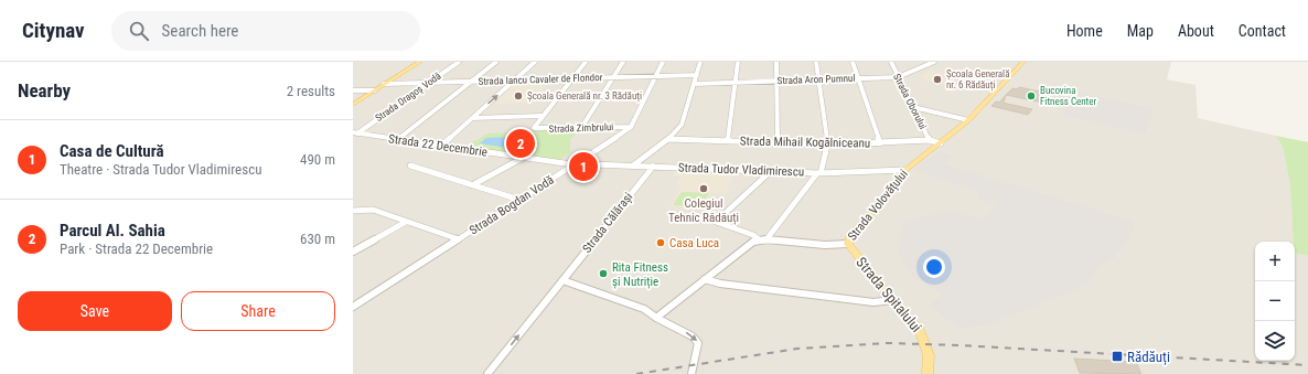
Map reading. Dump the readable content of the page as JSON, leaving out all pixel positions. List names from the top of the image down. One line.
{"streets":{"main road":["Strada Volovățului","Strada Spitalului"],"street":["Strada Iancu Cavaler de Flondor","Strada Aron Pumnul","Strada Dragoș Vodă","Strada Oborului","Strada Zimbrului","Strada Mihail Kogălniceanu","Strada 22 Decembrie","Strada Tudor Vladimirescu","Strada Bogdan Vodă","Strada Călărași"]},"crossings":[["Strada Iancu Cavaler de Flondor","Strada Dragoș Vodă"],["Strada Aron Pumnul","Strada Oborului"],["Strada Dragoș Vodă","Strada 22 Decembrie"],["Strada Oborului","Strada Mihail Kogălniceanu"],["Strada Zimbrului","Strada Bogdan Vodă"],["Strada Mihail Kogălniceanu","Strada Volovățului"],["Strada 22 Decembrie","Strada Tudor Vladimirescu"],["Strada 22 Decembrie","Strada Bogdan Vodă"],["Strada Tudor Vladimirescu","Strada Bogdan Vodă"],["Strada Tudor Vladimirescu","Strada Volovățului"],["Strada Tudor Vladimirescu","Strada Călărași"],["Strada Volovățului","Strada Spitalului"]],"places":{"other":["Școala Generală nr. 6 Rădăuți","Școala Generală nr. 3 Rădăuți","Bucovina Fitness Center","Colegiul Tehnic Rădăuți","Casa Luca","Rita Fitness și Nutriție"],"transit":["Rădăuți"]},"page":{"header":"Citynav","search":"Search here","nav":["Home","Map","About","Contact"],"heading":["Nearby","2 results"],"list":[{"mark":"1","name":"Casa de Cultură","note":"Theatre · Strada Tudor Vladimirescu","value":"490 m"},{"mark":"2","name":"Parcul Al. Sahia","note":"Park · Strada 22 Decembrie","value":"630 m"}],"pins":["2","1"],"map_buttons":["+","−"],"buttons":["Save","Share"]}}
